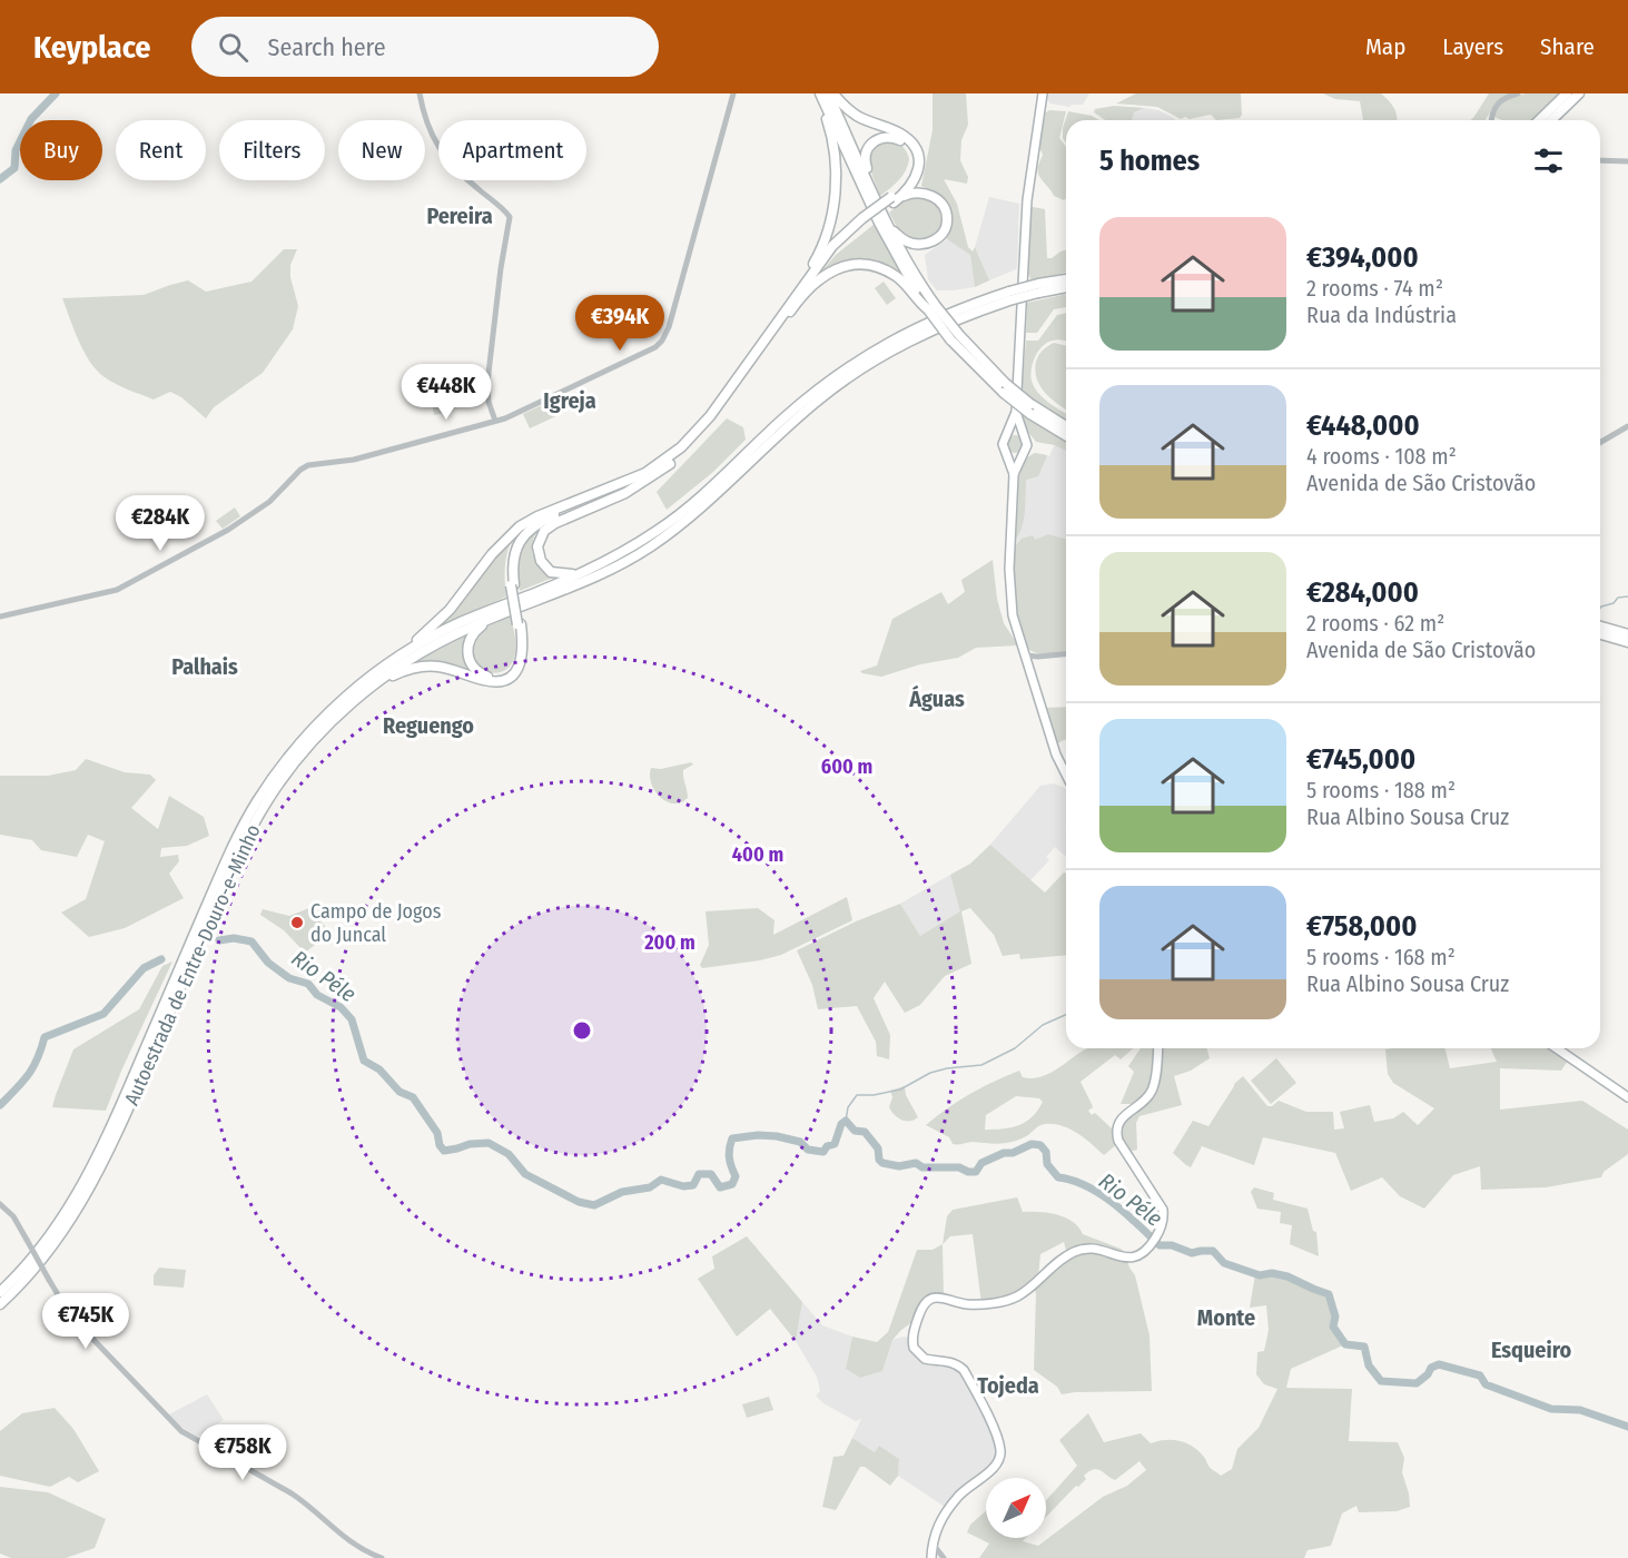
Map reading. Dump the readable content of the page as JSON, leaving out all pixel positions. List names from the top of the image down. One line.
{"streets":{"highway":["Autoestrada de Entre-Douro-e-Minho"]},"districts":["Pereira","Igreja","Palhais","Águas","Reguengo","Monte","Esqueiro","Tojeda"],"water":["Rio Péle"],"places":["Campo de Jogos do Juncal"],"north":"top right","page":{"header":"Keyplace","search":"Search here","nav":["Map","Layers","Share"],"chip":["Buy","Rent","Filters","New","Apartment"],"heading":"5 homes","list":[{"name":"€394,000","note":"2 rooms · 74 m² · Rua da Indústria"},{"name":"€448,000","note":"4 rooms · 108 m² · Avenida de São Cristovão"},{"name":"€284,000","note":"2 rooms · 62 m² · Avenida de São Cristovão"},{"name":"€745,000","note":"5 rooms · 188 m² · Rua Albino Sousa Cruz"},{"name":"€758,000","note":"5 rooms · 168 m² · Rua Albino Sousa Cruz"}],"price":["€394K","€448K","€284K","€745K","€758K"]},"rings":["600 m","400 m","200 m"]}
